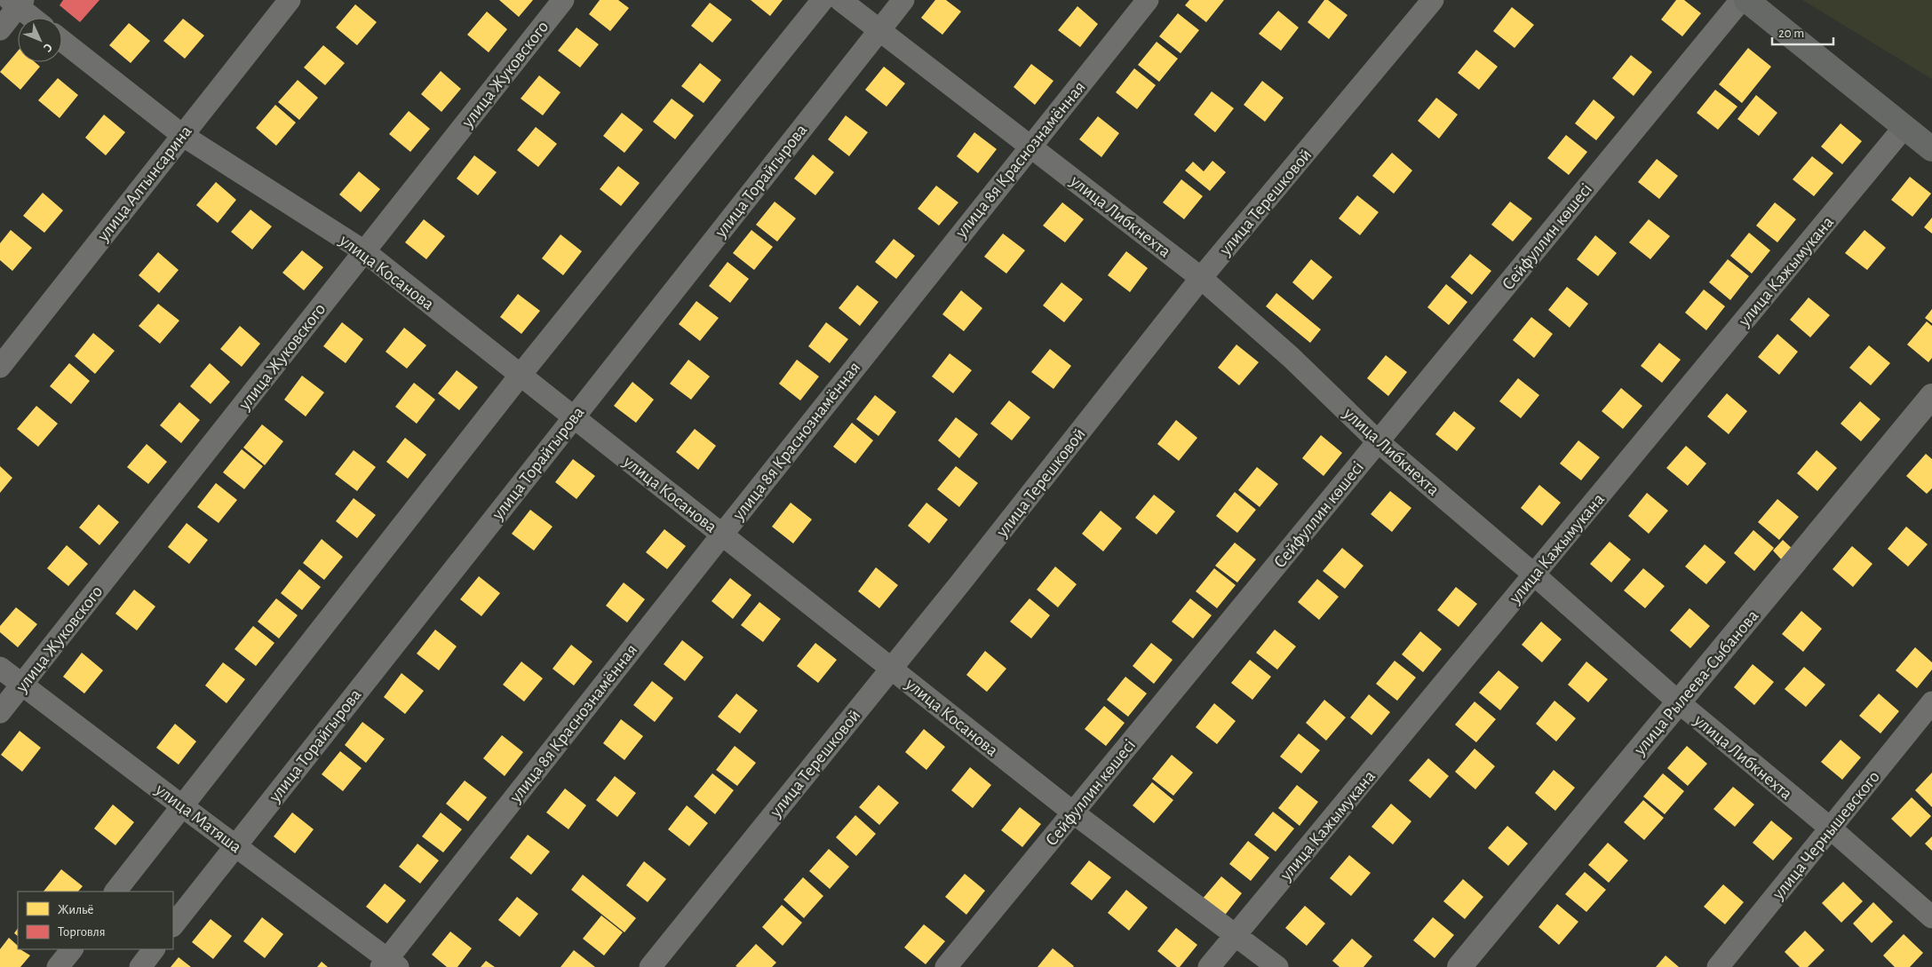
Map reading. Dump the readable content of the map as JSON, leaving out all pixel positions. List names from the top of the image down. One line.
{"streets":{"street":["улица Жуковского","улица 8я Краснознамённая","улица Торайгырова","улица Алтынсарина","улица Терешковой","улица Либкнехта","Сейфуллин көшесі","улица Кажымукана","улица Косанова","улица Рылеева-Сыбанова","улица Матяша","улица Чернышевского"]},"crossings":[["улица Жуковского","улица Косанова"],["улица Жуковского","улица Матяша"],["улица 8я Краснознамённая","улица Либкнехта"],["улица 8я Краснознамённая","улица Косанова"],["улица 8я Краснознамённая","улица Матяша"],["улица Торайгырова","улица Либкнехта"],["улица Торайгырова","улица Косанова"],["улица Торайгырова","улица Матяша"],["улица Алтынсарина","улица Косанова"],["улица Терешковой","улица Либкнехта"],["улица Терешковой","улица Косанова"],["улица Либкнехта","Сейфуллин көшесі"],["улица Либкнехта","улица Кажымукана"],["улица Либкнехта","улица Рылеева-Сыбанова"],["улица Либкнехта","улица Чернышевского"],["Сейфуллин көшесі","улица Косанова"],["улица Кажымукана","улица Косанова"]],"legend":["Жильё","Торговля"],"scale_bar":"20 m","north":"bottom right"}
